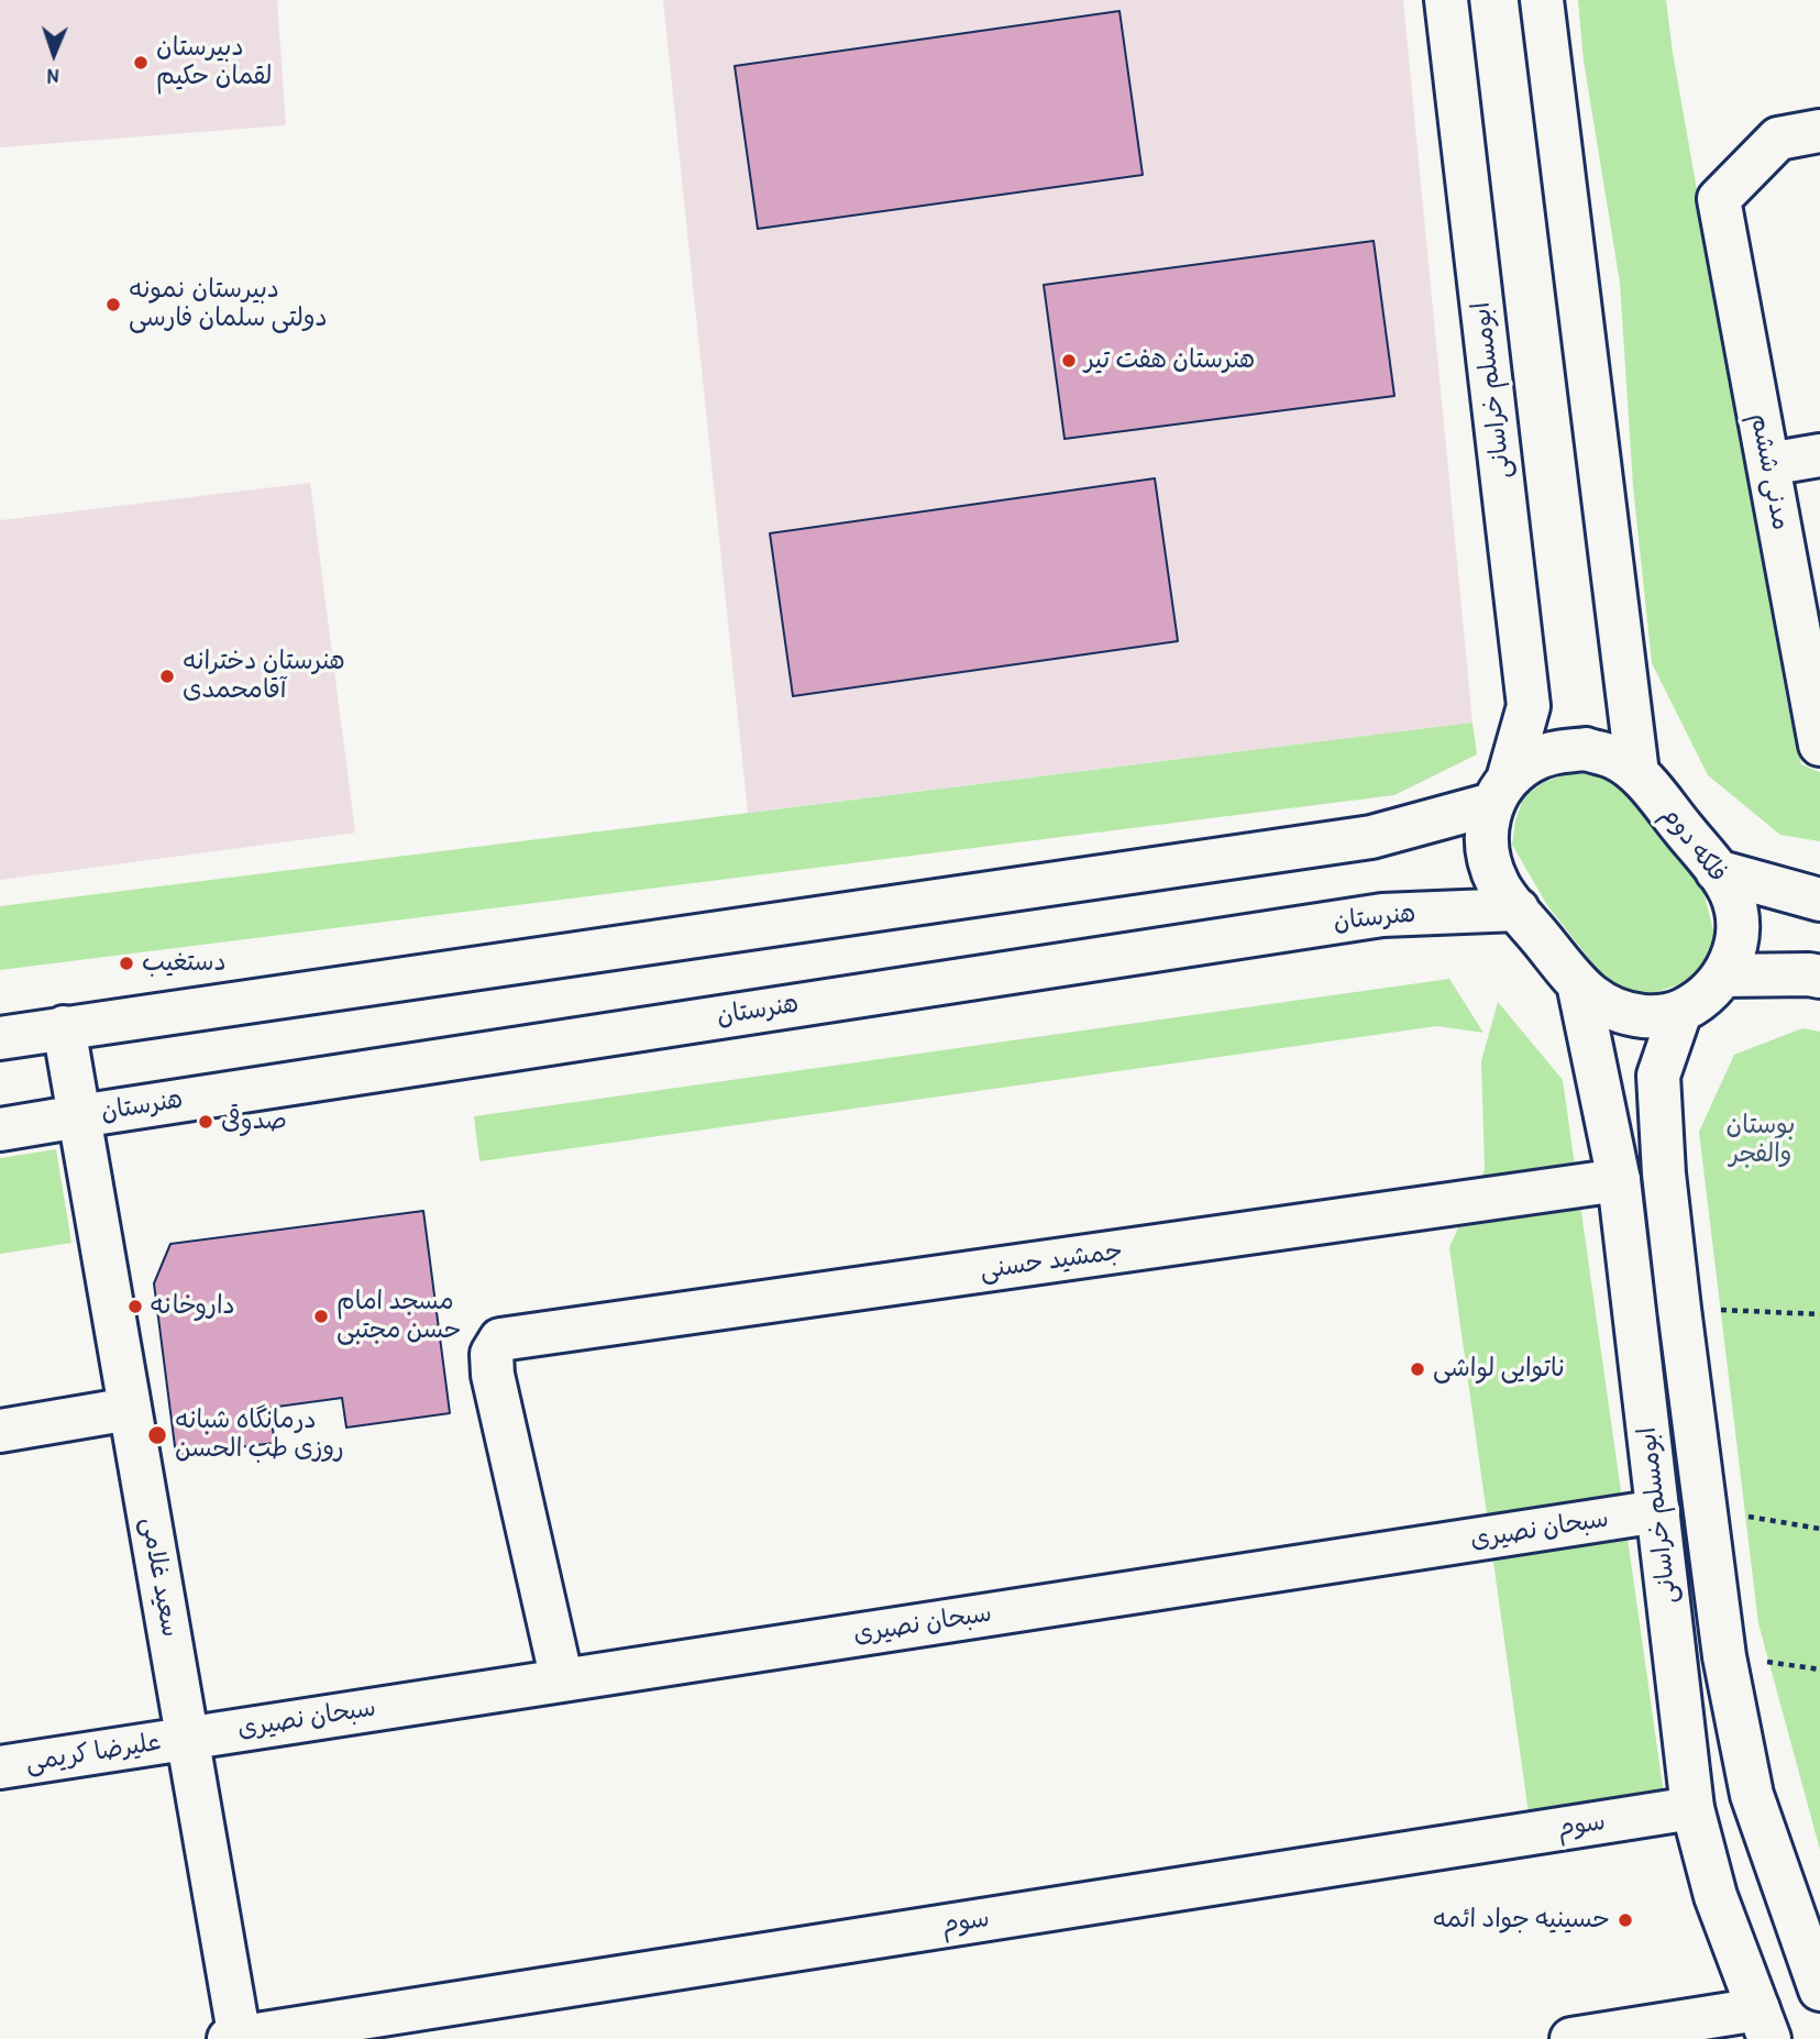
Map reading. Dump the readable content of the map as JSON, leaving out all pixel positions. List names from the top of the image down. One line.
{"streets":{"main road":["ابومسلم خراسانی","مدنی ششم","فلکه دوم","هنرستان","جمشید حسنی","سبحان نصیری","سعید غلامی","علیرضا کریمی","سوم"]},"crossings":[["ابومسلم خراسانی","فلکه دوم"],["ابومسلم خراسانی","هنرستان"],["ابومسلم خراسانی","جمشید حسنی"],["ابومسلم خراسانی","سبحان نصیری"],["ابومسلم خراسانی","سوم"],["فلکه دوم","هنرستان"],["هنرستان","سعید غلامی"],["جمشید حسنی","سبحان نصیری"],["سبحان نصیری","سعید غلامی"],["سبحان نصیری","علیرضا کریمی"],["سعید غلامی","علیرضا کریمی"],["سعید غلامی","سوم"]],"parks":["بوستان والفجر"],"places":["دبیرستان لقمان حکیم","دبیرستان نمونه دولتی سلمان فارسی","هنرستان هفت تیر","هنرستان دخترانه آقامحمدی","دستغیب","صدوقی","داروخانه","مسجد امام حسن مجتبی","ناتوایی لواشی","درمانگاه شبانه روزی طب الحسن","حسینیه جواد ائمه"],"north":"bottom"}
